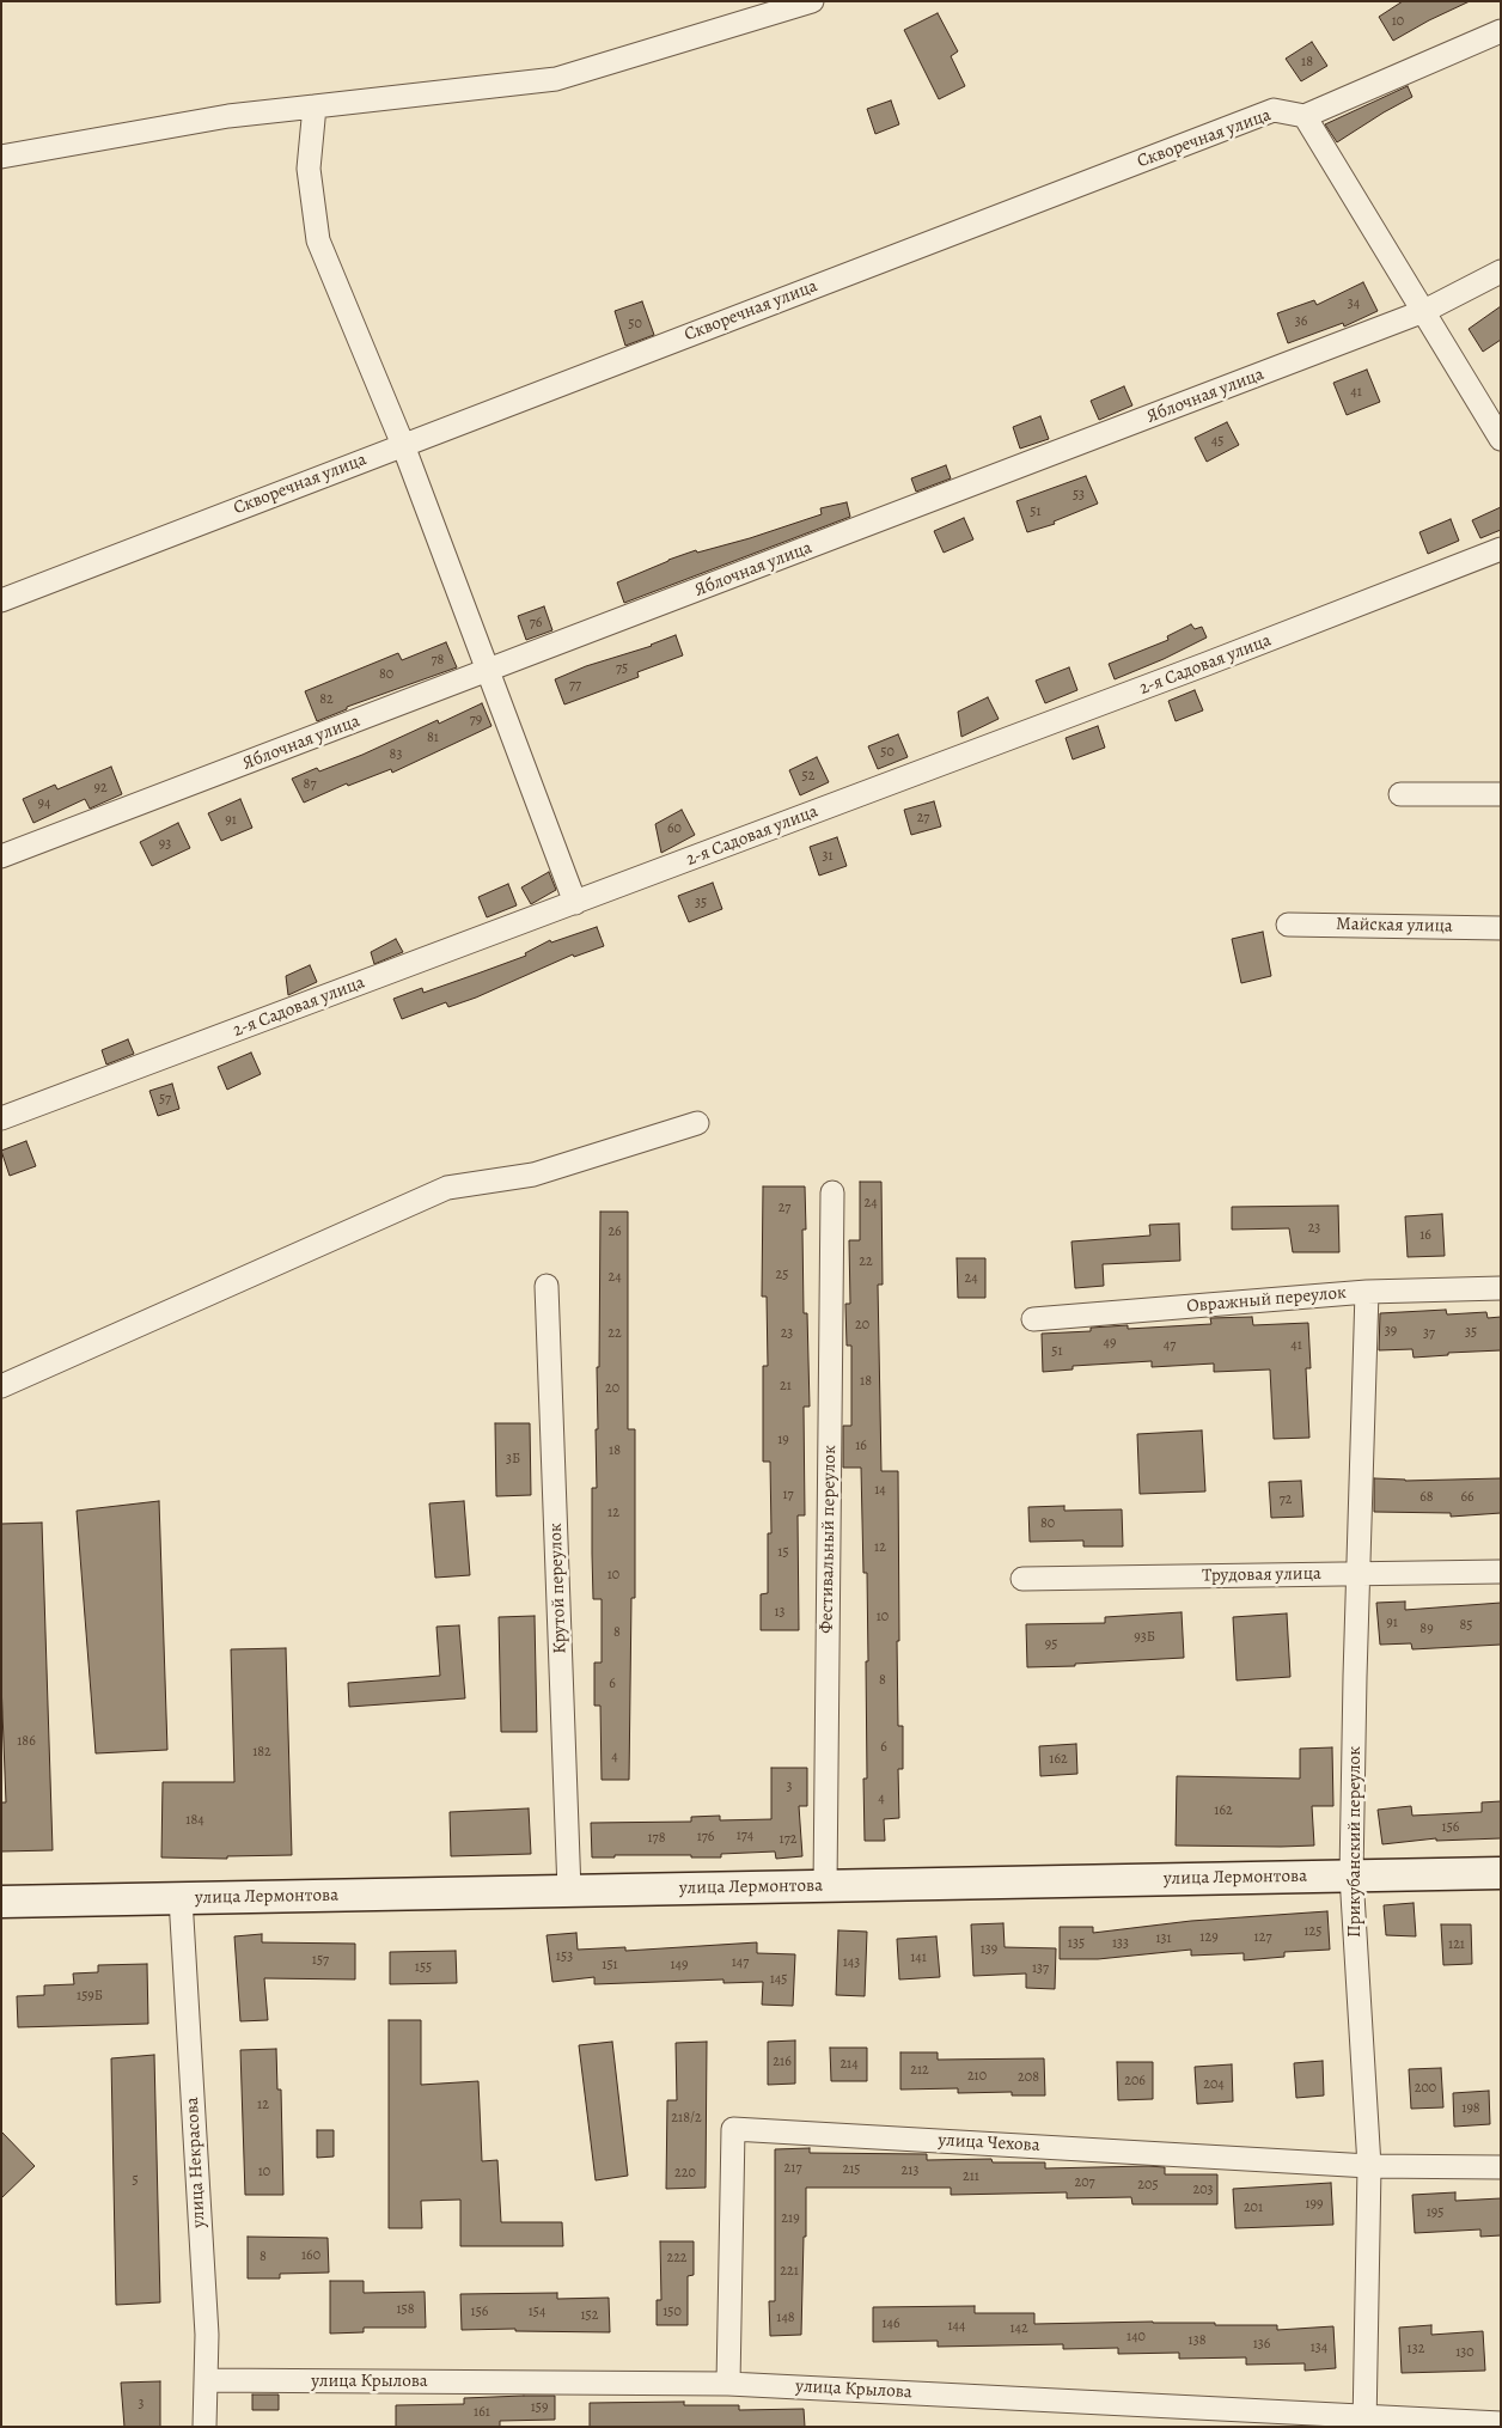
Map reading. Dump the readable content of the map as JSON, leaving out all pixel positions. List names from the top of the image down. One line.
{"streets":{"street":["Скворечная улица","Яблочная улица","2-я Садовая улица","Майская улица","Овражный переулок","Фестивальный переулок","Трудовая улица","Крутой переулок","Прикубанский переулок","улица Лермонтова","улица Чехова","улица Некрасова","улица Крылова"]},"crossings":[["Овражный переулок","Прикубанский переулок"],["Фестивальный переулок","улица Лермонтова"],["Трудовая улица","Прикубанский переулок"],["Крутой переулок","улица Лермонтова"],["Прикубанский переулок","улица Лермонтова"],["Прикубанский переулок","улица Чехова"],["Прикубанский переулок","улица Крылова"],["улица Лермонтова","улица Некрасова"],["улица Чехова","улица Крылова"],["улица Некрасова","улица Крылова"]],"house_numbers":["10","18","34","36","50","41","45","53","51","76","78","75","80","77","82","79","81","50","83","52","87","92","94","27","91","60","93","31","35","57","24","27","23","26","16","22","25","24","24","20","39","35","22","23","37","49","47","41","51","18","21","20","19","16","18","3Б","14","17","68","66","72","12","80","12","15","10","13","10","91","85","89","8","93Б","95","8","6","186","6","182","4","162","3","4","162","184","156","174","176","178","172","125","129","127","131","135","133","121","139","153","141","157","147","143","151","149","155","137","145","159Б","216","214","212","210","208","206","204","200","12","198","218/2","217","215","213","10","220","211","5","207","205","203","199","201","195","219","160","8","222","221","158","156","154","150","152","148","146","144","142","140","138","136","134","132","130","3","159","161"]}
